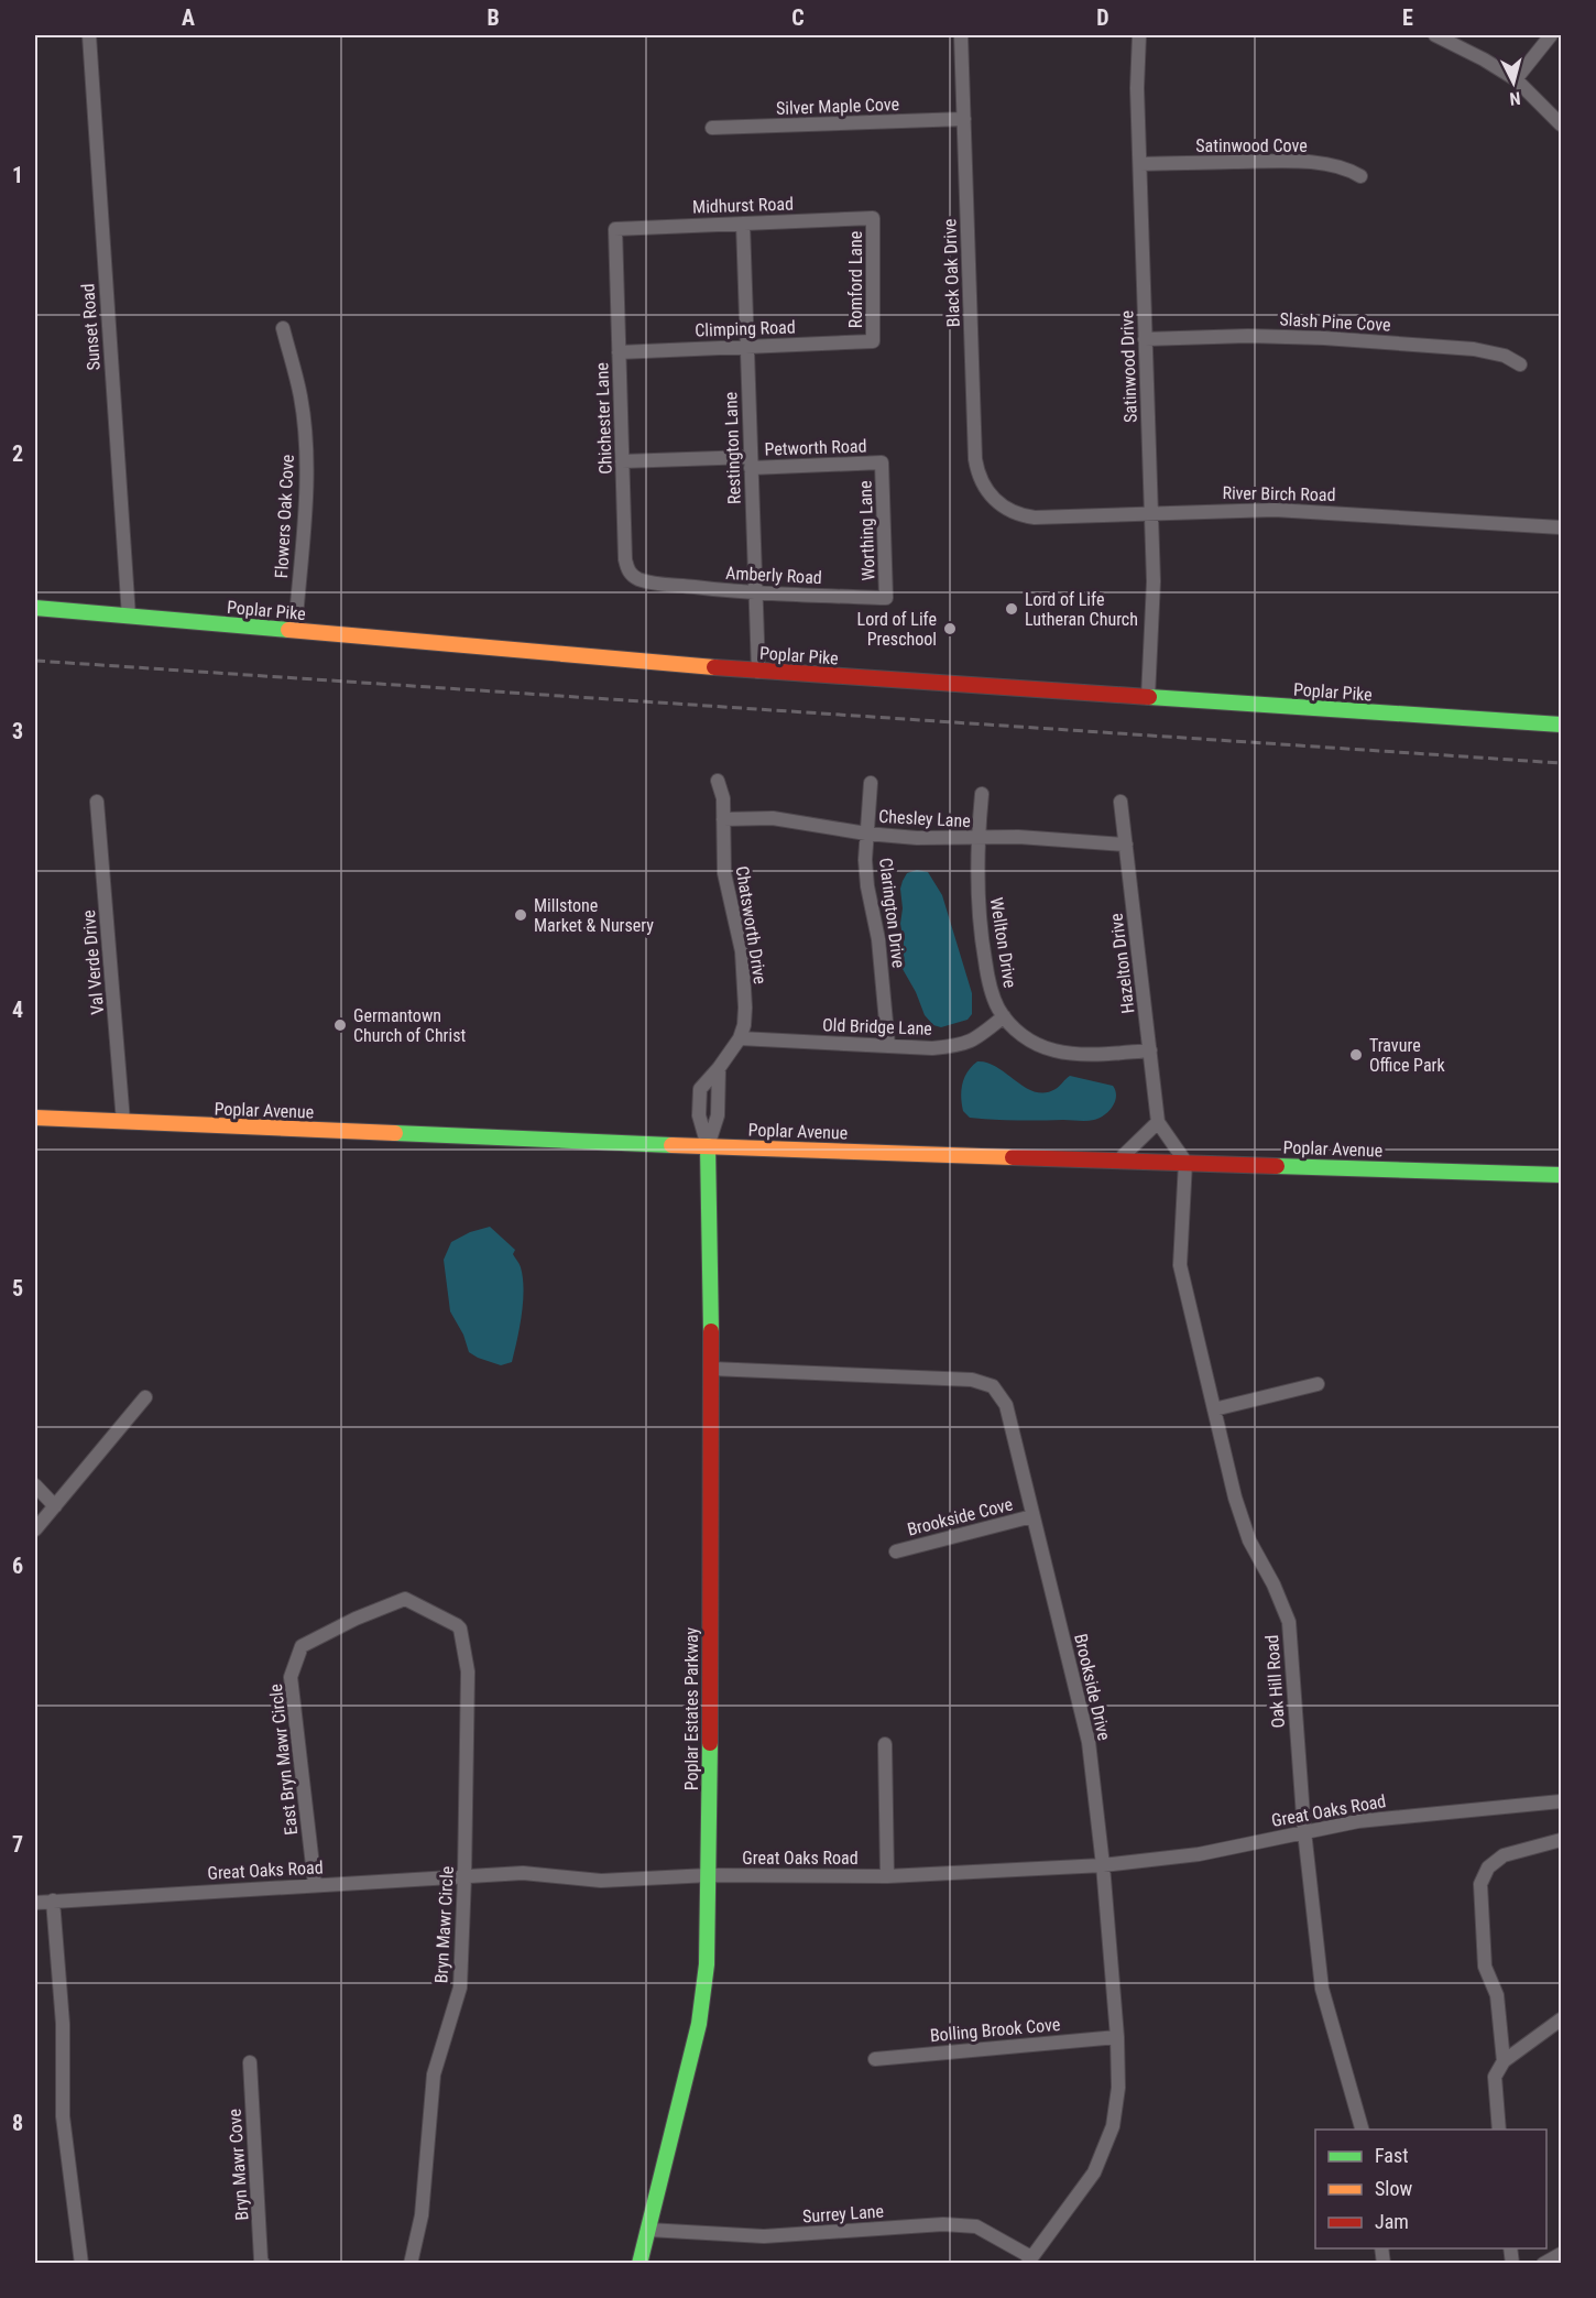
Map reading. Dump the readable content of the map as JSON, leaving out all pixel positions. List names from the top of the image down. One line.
{"streets":{"main road":["Poplar Pike","Poplar Avenue","Poplar Estates Parkway"],"street":["Silver Maple Cove","Satinwood Cove","Midhurst Road","Black Oak Drive","Romford Lane","Slash Pine Cove","Sunset Road","Climping Road","Satinwood Drive","Chichester Lane","Petworth Road","Restington Lane","River Birch Road","Flowers Oak Cove","Worthing Lane","Amberly Road","Chesley Lane","Clarington Drive","Chatsworth Drive","Wellton Drive","Val Verde Drive","Hazelton Drive","Old Bridge Lane","Brookside Cove","Oak Hill Road","Brookside Drive","East Bryn Mawr Circle","Great Oaks Road","Bryn Mawr Circle","Bolling Brook Cove","Bryn Mawr Cove","Surrey Lane"]},"crossings":[["Silver Maple Cove","Black Oak Drive"],["Satinwood Cove","Satinwood Drive"],["Midhurst Road","Romford Lane"],["Midhurst Road","Chichester Lane"],["Midhurst Road","Restington Lane"],["Black Oak Drive","River Birch Road"],["Romford Lane","Climping Road"],["Slash Pine Cove","Satinwood Drive"],["Sunset Road","Poplar Pike"],["Climping Road","Chichester Lane"],["Climping Road","Restington Lane"],["Satinwood Drive","River Birch Road"],["Satinwood Drive","Poplar Pike"],["Chichester Lane","Petworth Road"],["Chichester Lane","Amberly Road"],["Petworth Road","Restington Lane"],["Petworth Road","Worthing Lane"],["Restington Lane","Amberly Road"],["Restington Lane","Poplar Pike"],["Flowers Oak Cove","Poplar Pike"],["Worthing Lane","Amberly Road"],["Chesley Lane","Clarington Drive"],["Chesley Lane","Chatsworth Drive"],["Chesley Lane","Wellton Drive"],["Chesley Lane","Hazelton Drive"],["Clarington Drive","Old Bridge Lane"],["Chatsworth Drive","Old Bridge Lane"],["Chatsworth Drive","Poplar Avenue"],["Chatsworth Drive","Poplar Estates Parkway"],["Wellton Drive","Hazelton Drive"],["Wellton Drive","Old Bridge Lane"],["Val Verde Drive","Poplar Avenue"],["Hazelton Drive","Poplar Avenue"],["Hazelton Drive","Oak Hill Road"],["Poplar Avenue","Oak Hill Road"],["Poplar Avenue","Poplar Estates Parkway"],["Brookside Cove","Brookside Drive"],["Oak Hill Road","Great Oaks Road"],["Brookside Drive","Poplar Estates Parkway"],["Brookside Drive","Great Oaks Road"],["Brookside Drive","Bolling Brook Cove"],["Brookside Drive","Surrey Lane"],["Poplar Estates Parkway","Great Oaks Road"],["Poplar Estates Parkway","Surrey Lane"],["East Bryn Mawr Circle","Great Oaks Road"],["East Bryn Mawr Circle","Bryn Mawr Circle"],["Great Oaks Road","Bryn Mawr Circle"]],"places":["Lord of Life Lutheran Church","Lord of Life Preschool","Millstone Market & Nursery","Germantown Church of Christ","Travure Office Park"],"legend":["Fast","Slow","Jam"],"north":"bottom","grid":{"columns":["A","B","C","D","E"],"rows":["1","2","3","4","5","6","7","8"]}}
